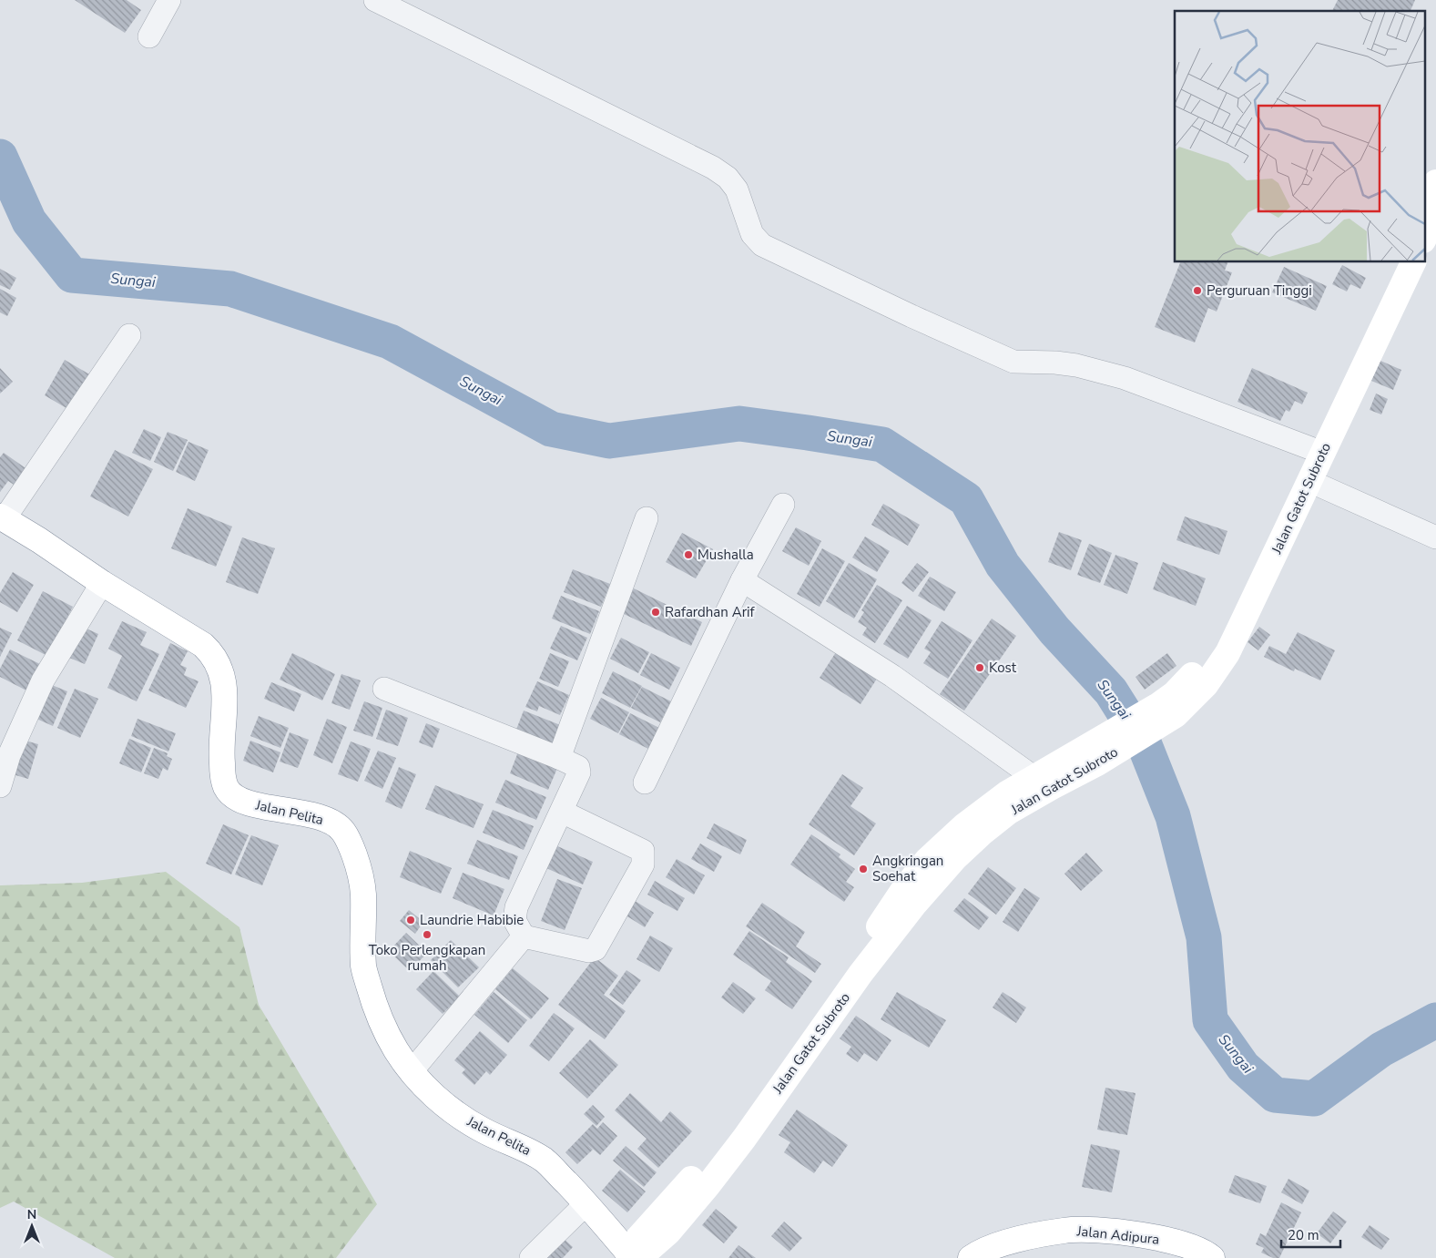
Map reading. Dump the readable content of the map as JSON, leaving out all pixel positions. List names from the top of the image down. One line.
{"streets":{"main road":["Jalan Gatot Subroto","Jalan Pelita","Jalan Adipura"]},"crossings":[["Jalan Gatot Subroto","Jalan Pelita"]],"water":["Sungai"],"places":["Perguruan Tinggi","Mushalla","Rafardhan Arif","Kost","Angkringan Soehat","Laundrie Habibie","Toko Perlengkapan rumah"],"scale_bar":"20 m","north":"top"}
